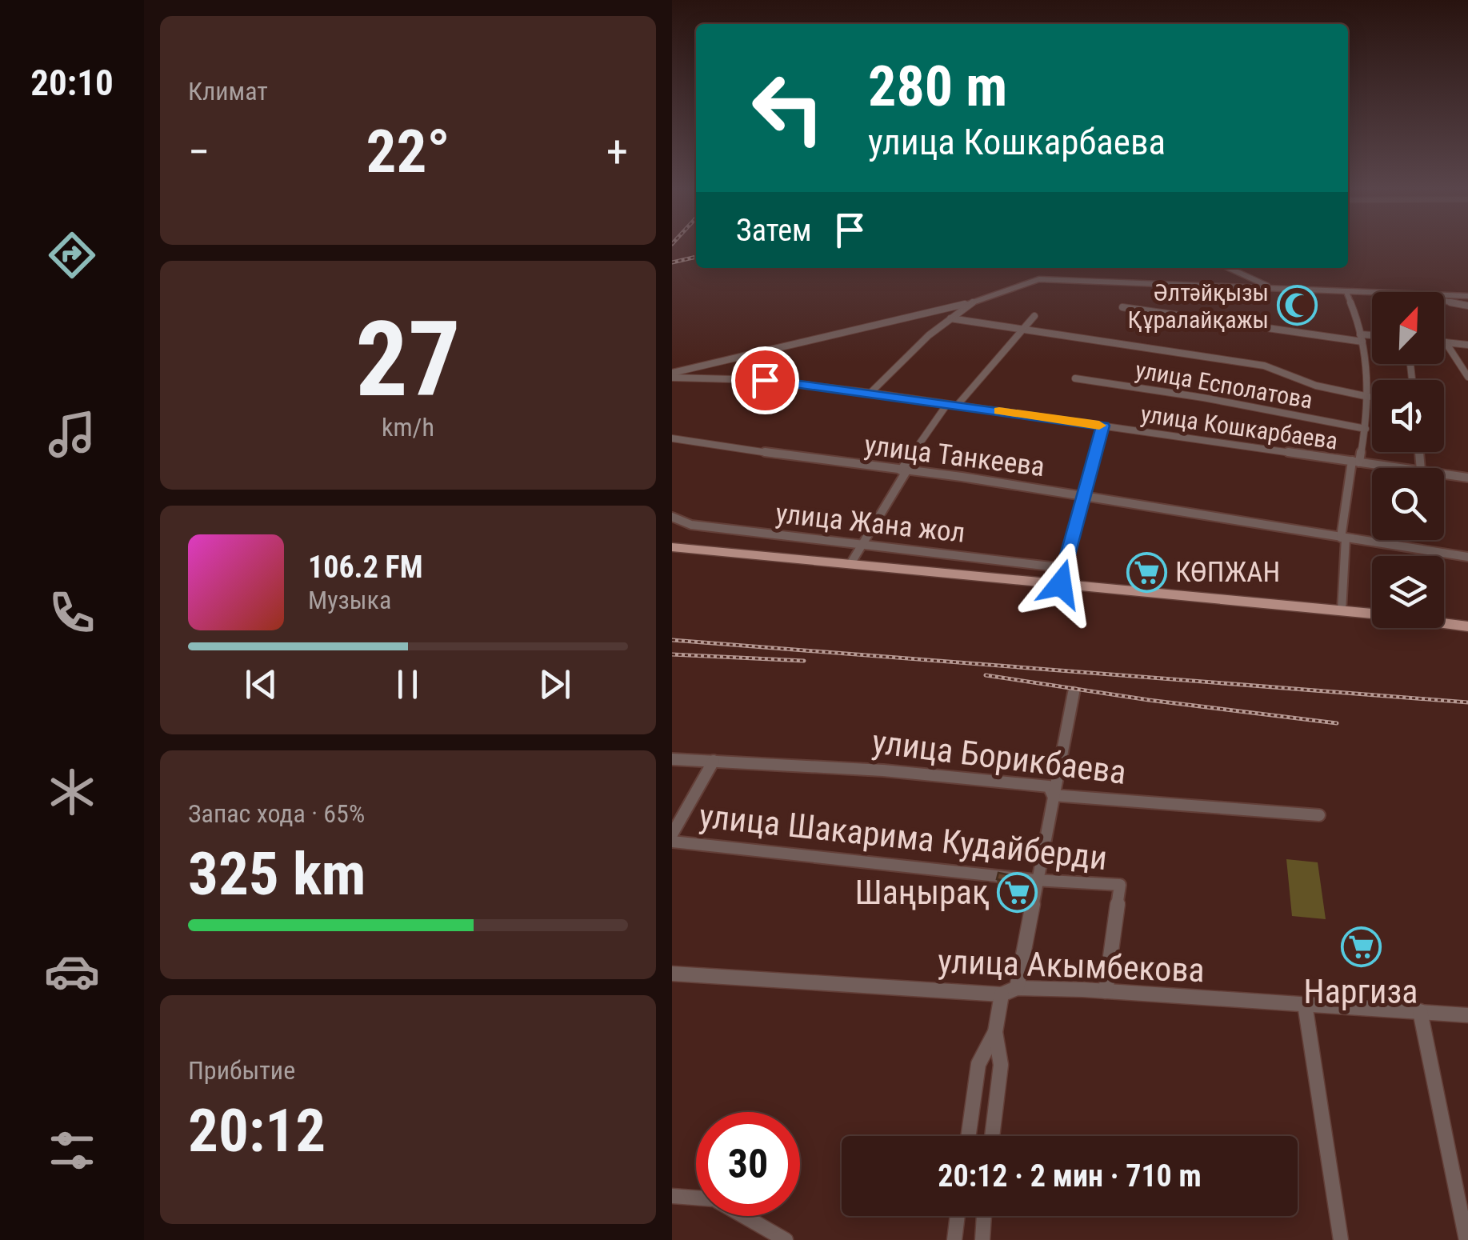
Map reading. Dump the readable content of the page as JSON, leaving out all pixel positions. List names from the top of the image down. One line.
{"streets":{"street":["улица Есполатова","улица Кошкарбаева","улица Танкеева","улица Жана жол","улица Борикбаева","улица Шакарима Кудайберди","улица Акымбекова"]},"crossings":[["улица Шакарима Кудайберди","улица Акымбекова"]],"places":{"mosque":["Әлтәйқызы Құралайқажы"],"supermarket":["КӨПЖАН","Шаңырақ","Наргиза"]},"north":"top right","page":{"tabs":"20:10","tile":["Климат",["27","km/h"],["Запас хода · 65%","325 km"],["Прибытие","20:12"]],"turn":["280 m","улица Кошкарбаева"],"heat":["−","22°","+"],"then":"Затем","song":["106.2 FM","Музыка"],"limit":"30","trip":"20:12 · 2 мин · 710 m"}}
